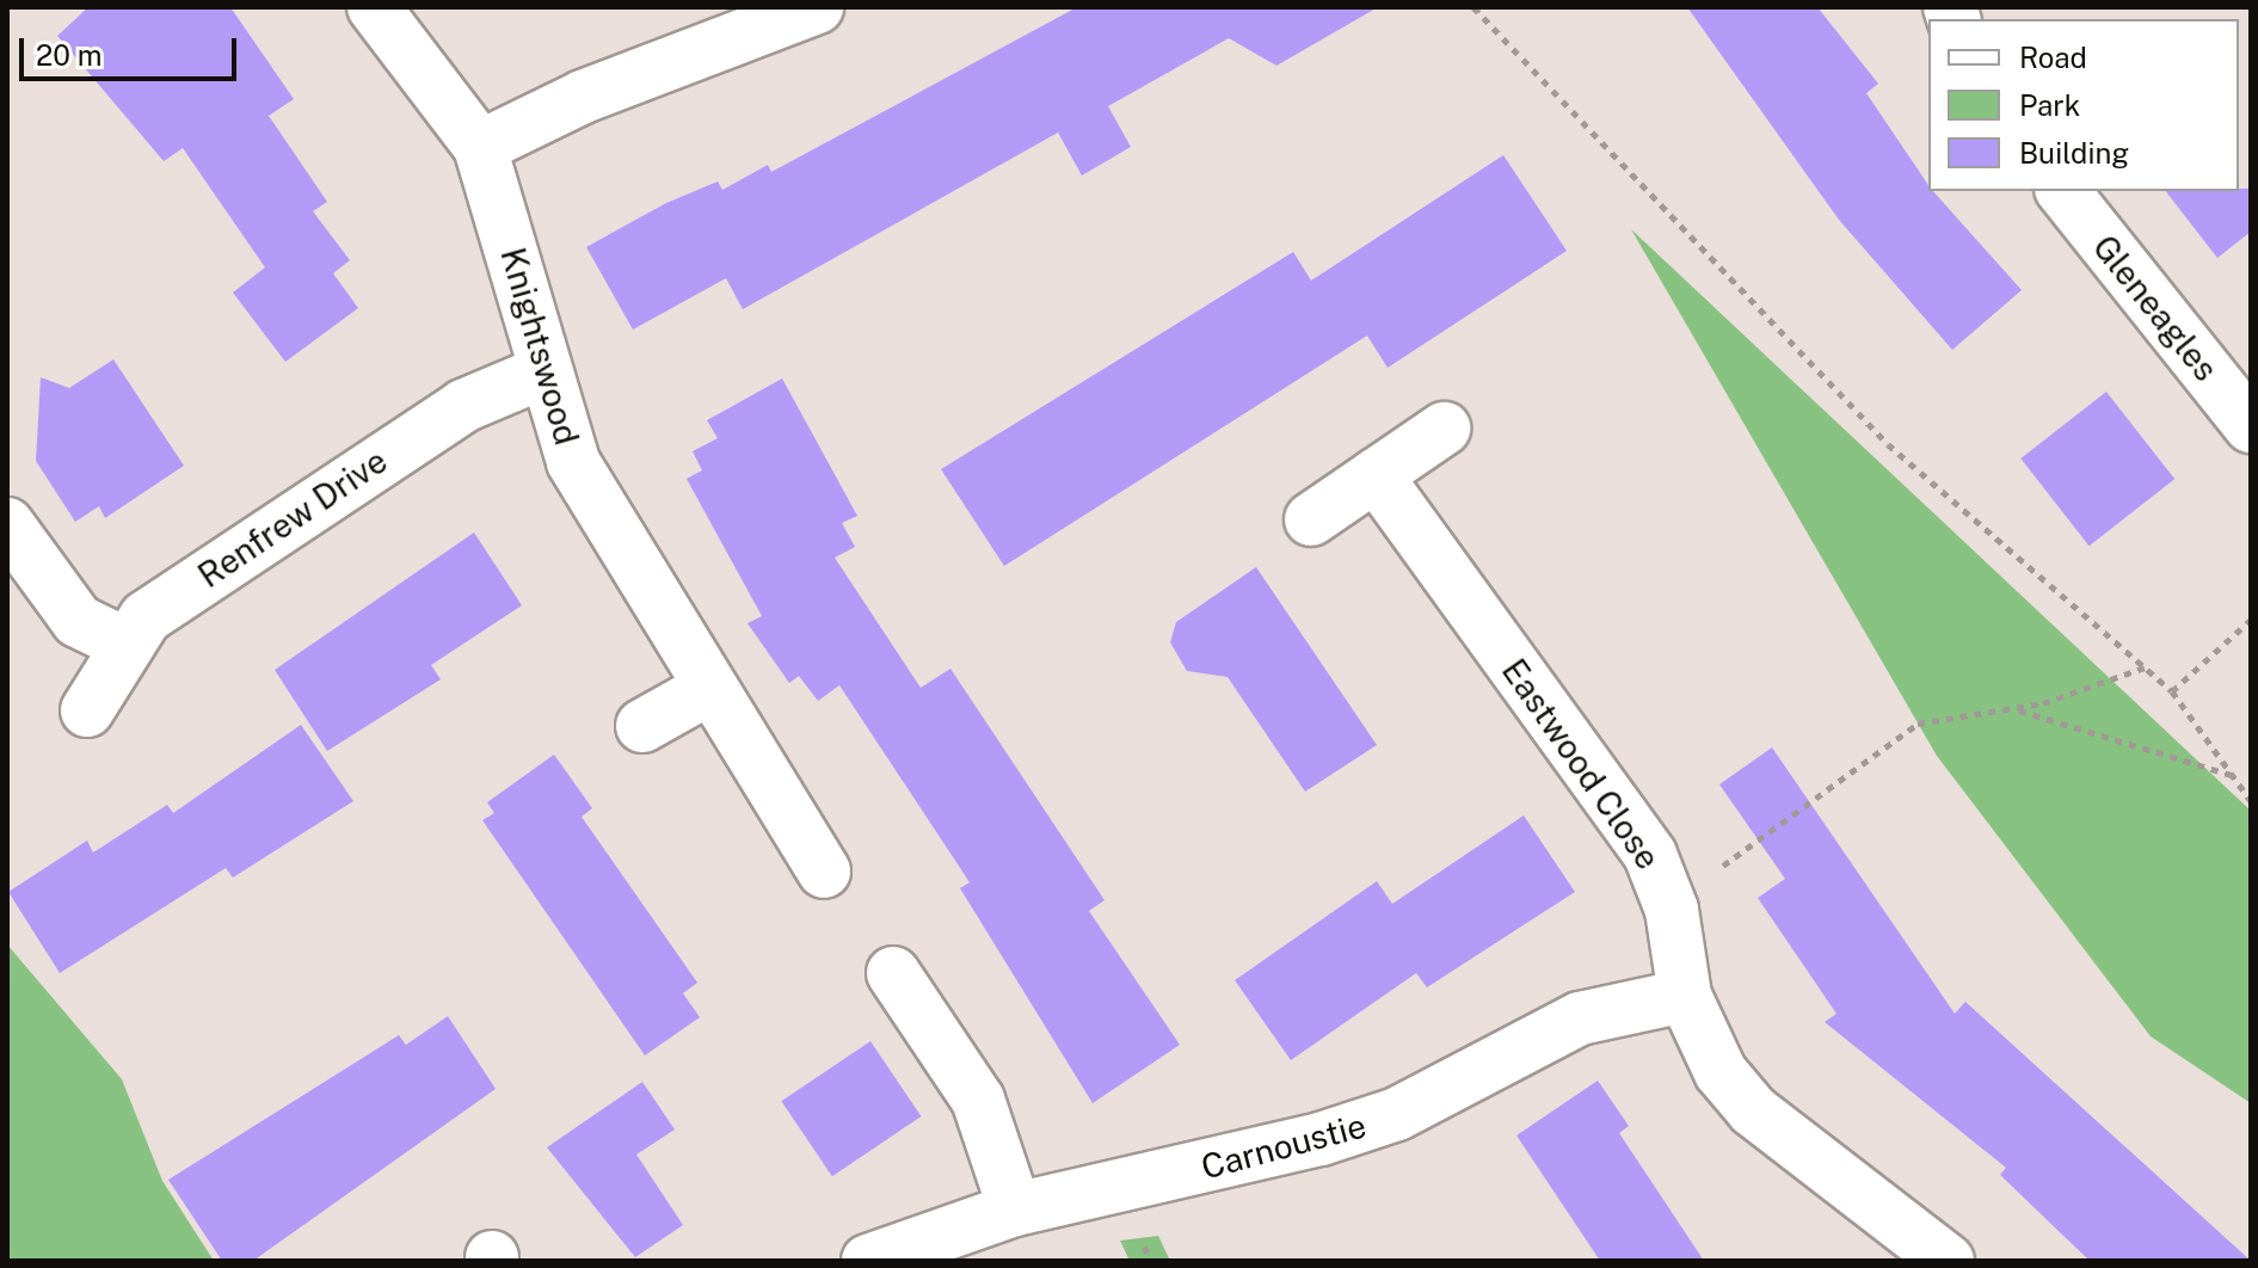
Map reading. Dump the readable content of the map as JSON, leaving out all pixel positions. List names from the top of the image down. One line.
{"streets":{"street":["Gleneagles","Knightswood","Renfrew Drive","Eastwood Close","Carnoustie"]},"crossings":[["Knightswood","Renfrew Drive"],["Eastwood Close","Carnoustie"]],"legend":["Road","Park","Building"],"scale_bar":"20 m"}
